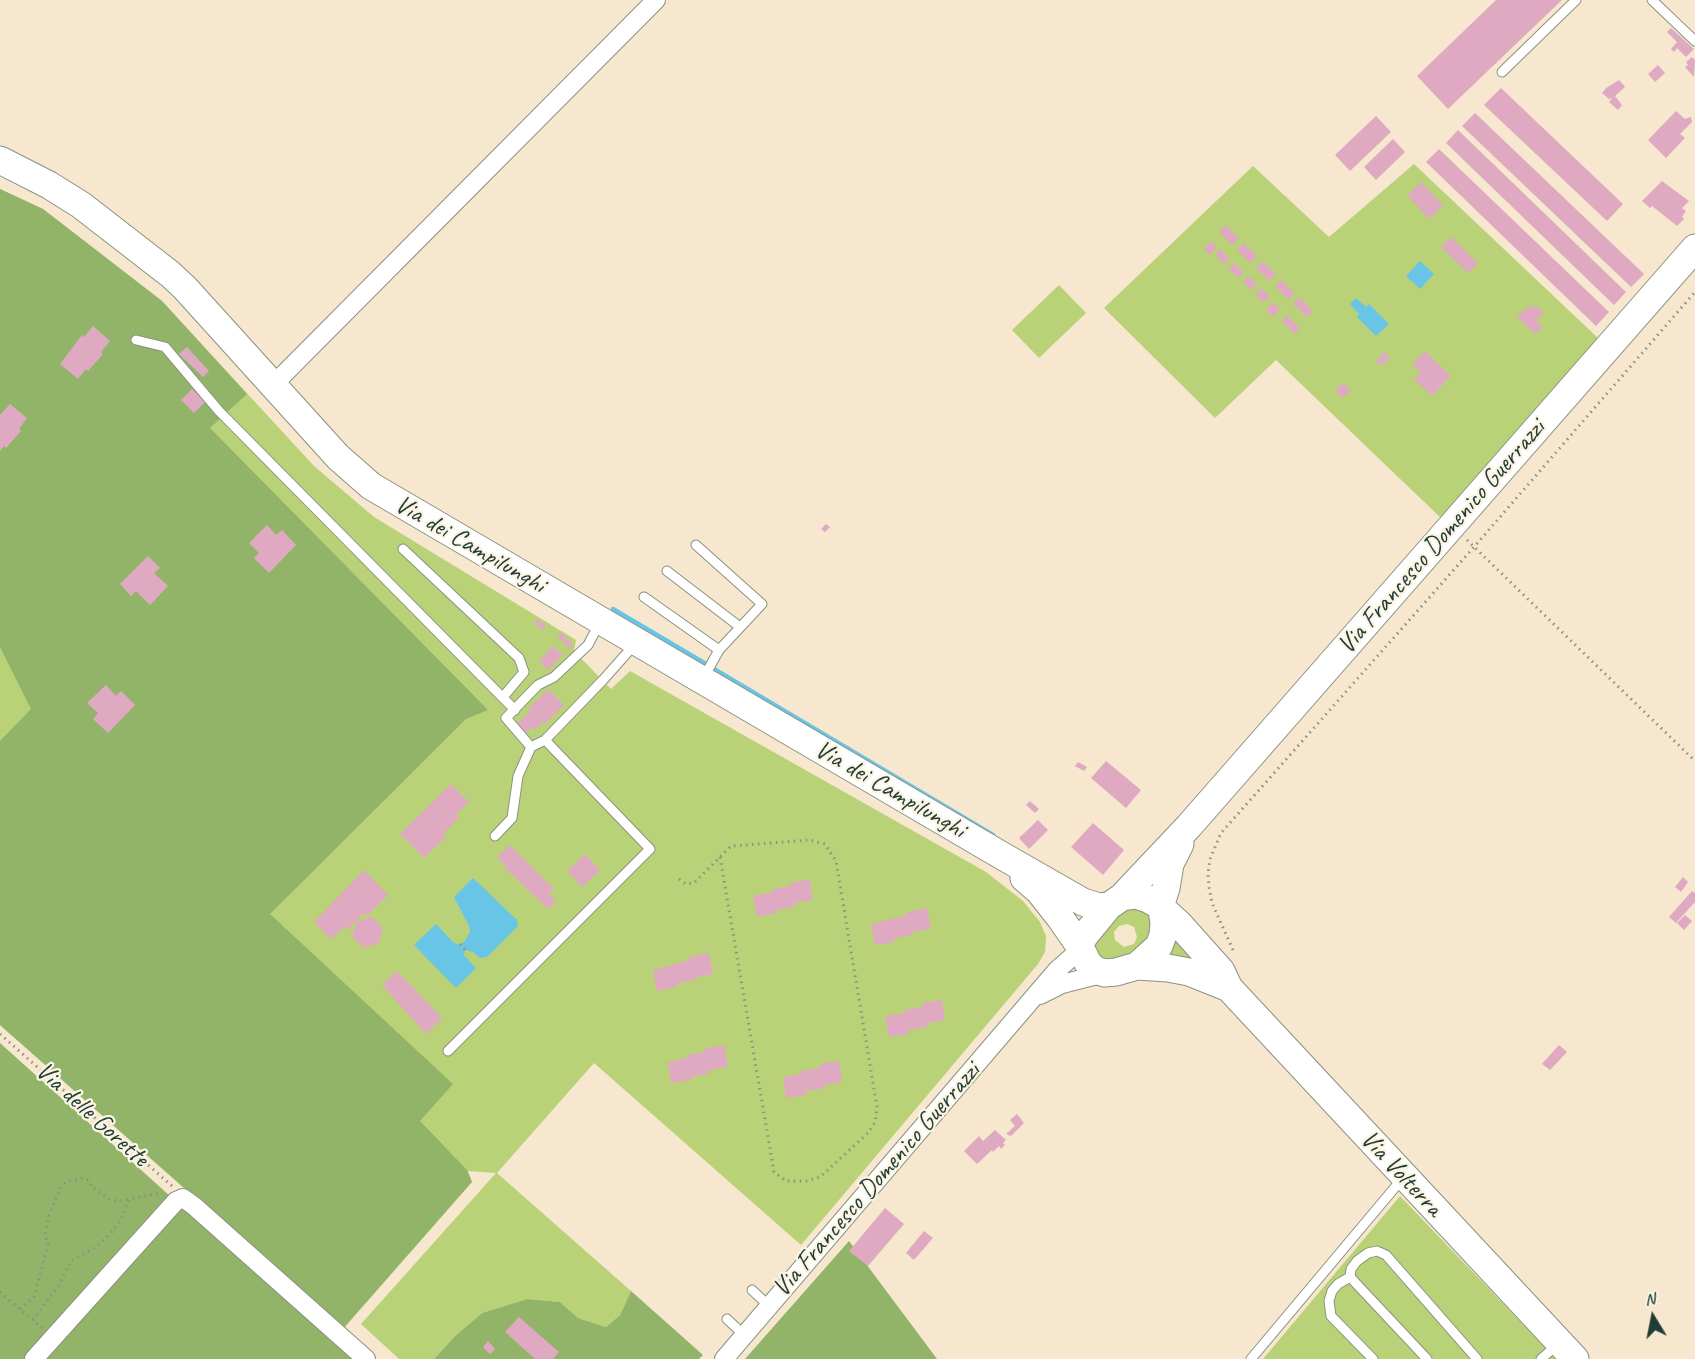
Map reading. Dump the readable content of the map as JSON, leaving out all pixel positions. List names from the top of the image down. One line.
{"streets":{"street":["Via Francesco Domenico Guerrazzi","Via dei Campilunghi","Via Volterra"],"path":["Via delle Gorette"]},"crossings":[["Via Francesco Domenico Guerrazzi","Via dei Campilunghi"],["Via Francesco Domenico Guerrazzi","Via Volterra"],["Via dei Campilunghi","Via Volterra"]],"north":"top"}
